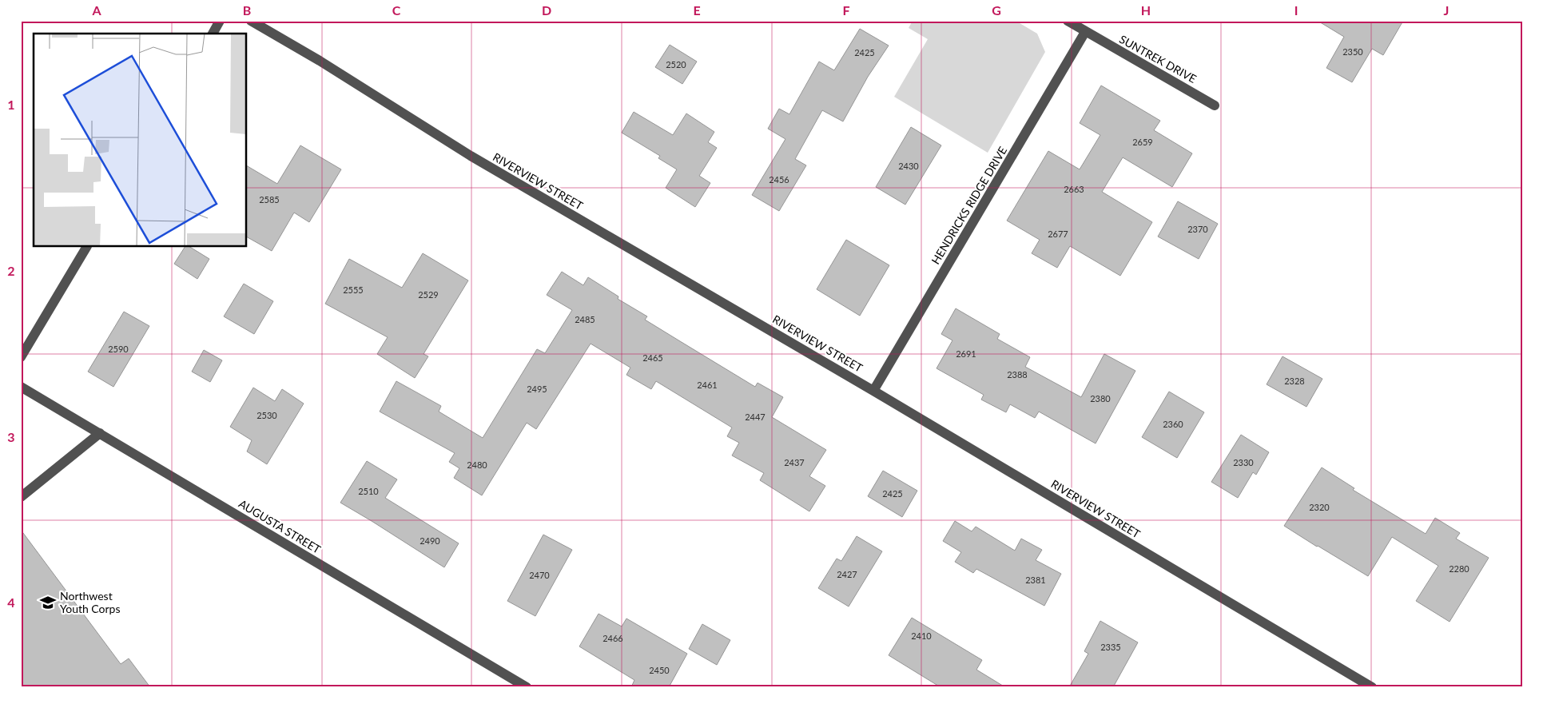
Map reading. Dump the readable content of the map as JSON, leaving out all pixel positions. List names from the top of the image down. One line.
{"streets":{"street":["SUNTREK DRIVE","RIVERVIEW STREET","HENDRICKS RIDGE DRIVE","AUGUSTA STREET"]},"crossings":[["SUNTREK DRIVE","HENDRICKS RIDGE DRIVE"],["RIVERVIEW STREET","HENDRICKS RIDGE DRIVE"]],"places":{"school or university":["Northwest Youth Corps"]},"house_numbers":["2350","2425","2520","2659","2430","2456","2663","2585","2370","2677","2555","2529","2485","2590","2691","2465","2388","2328","2461","2495","2380","2530","2447","2360","2437","2330","2480","2510","2425","2320","2490","2280","2427","2470","2381","2410","2466","2335","2450"],"grid":{"columns":["A","B","C","D","E","F","G","H","I","J"],"rows":["1","2","3","4"]}}
